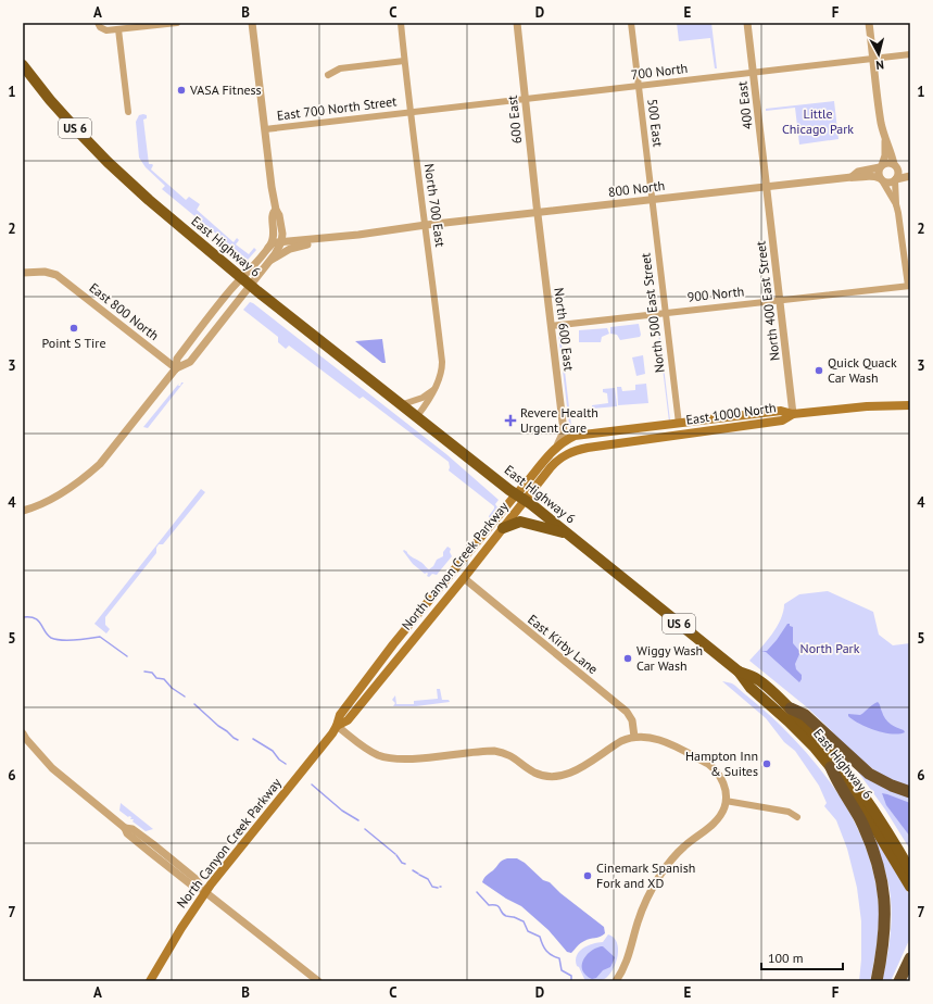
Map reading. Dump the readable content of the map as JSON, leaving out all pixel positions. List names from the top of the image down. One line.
{"streets":{"highway":["US 6","East Highway 6"],"main road":["East 1000 North","North Canyon Creek Parkway"],"street":["700 North","400 East","East 700 North Street","600 East","500 East","800 North","North 700 East","900 North","North 400 East Street","East 800 North","North 500 East Street","North 600 East","East Kirby Lane"]},"crossings":[["700 North","400 East"],["700 North","East 700 North Street"],["700 North","600 East"],["700 North","500 East"],["700 North","North 700 East"],["400 East","800 North"],["400 East","North 400 East Street"],["East 700 North Street","North 700 East"],["600 East","800 North"],["600 East","North 600 East"],["500 East","800 North"],["500 East","North 500 East Street"],["US 6","East Highway 6"],["800 North","North 700 East"],["800 North","North 400 East Street"],["800 North","North 500 East Street"],["800 North","North 600 East"],["North 700 East","East Highway 6"],["East Highway 6","East 1000 North"],["East Highway 6","North Canyon Creek Parkway"],["900 North","North 400 East Street"],["900 North","North 500 East Street"],["900 North","North 600 East"],["North 400 East Street","East 1000 North"],["North 500 East Street","East 1000 North"],["North 600 East","East 1000 North"],["East 1000 North","North Canyon Creek Parkway"],["North Canyon Creek Parkway","East Kirby Lane"]],"parks":["Little Chicago Park","North Park"],"places":{"other":["VASA Fitness","Point S Tire","Quick Quack Car Wash","Wiggy Wash Car Wash","Hampton Inn & Suites","Cinemark Spanish Fork and XD"],"health":["Revere Health Urgent Care"]},"scale_bar":"100 m","north":"bottom","grid":{"columns":["A","B","C","D","E","F"],"rows":["1","2","3","4","5","6","7"]}}
